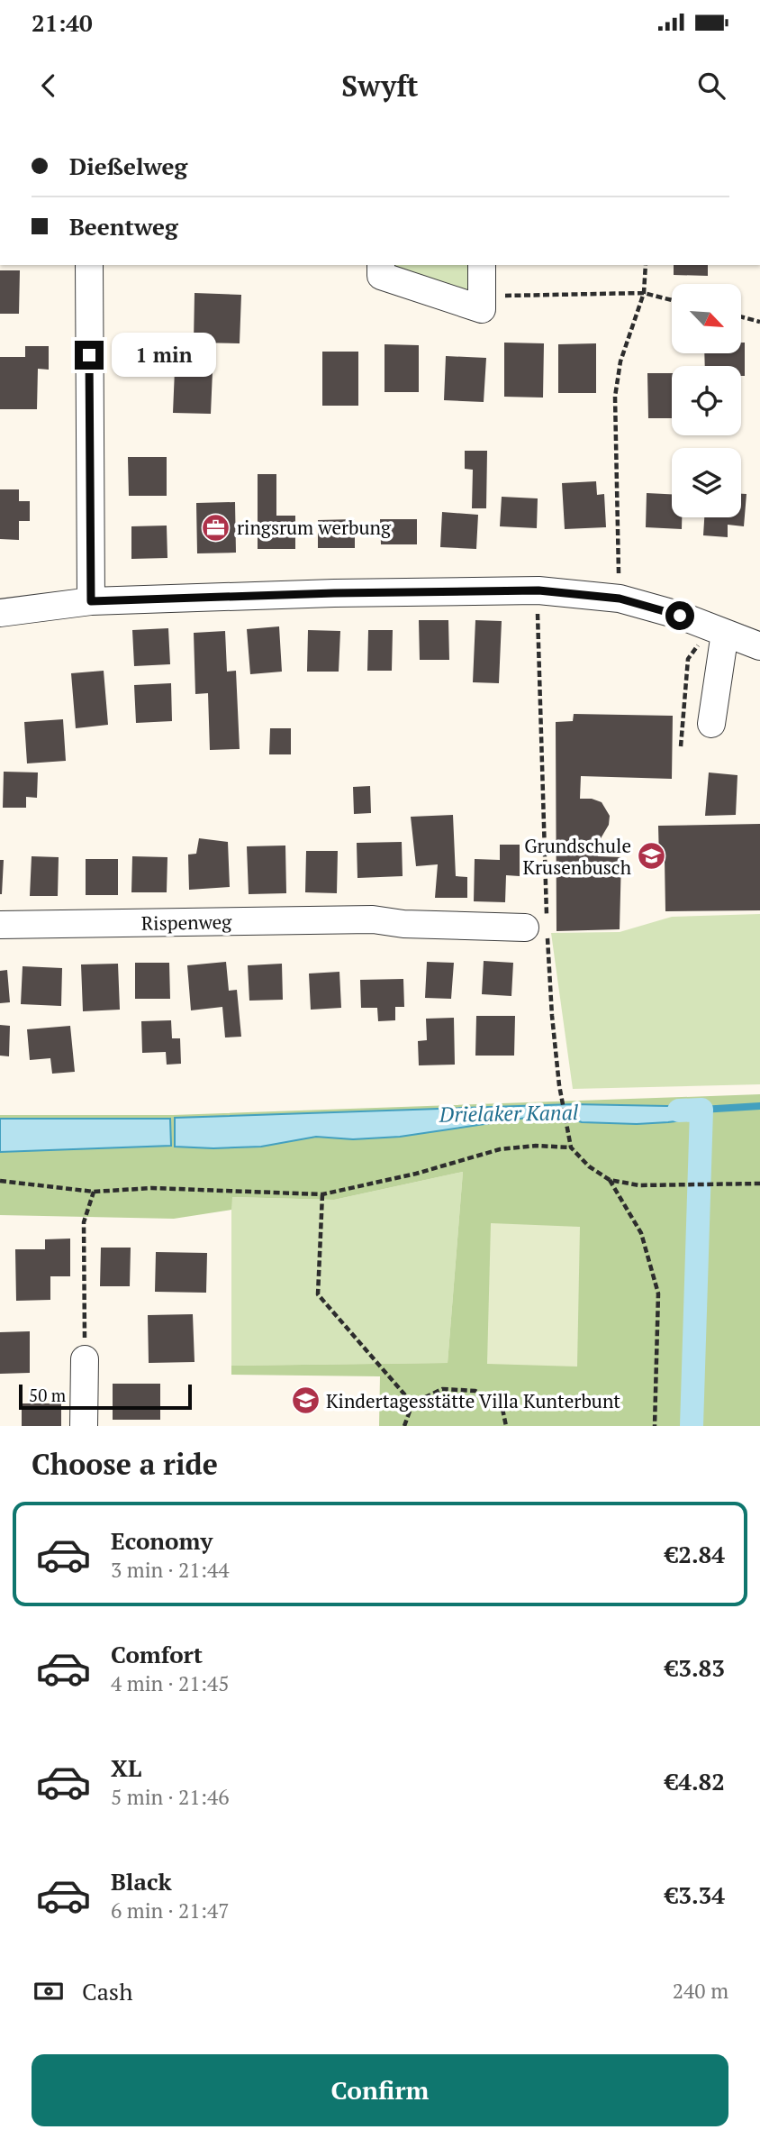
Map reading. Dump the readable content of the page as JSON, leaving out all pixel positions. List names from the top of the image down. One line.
{"streets":{"street":["Rispenweg"]},"water":["Drielaker Kanal"],"places":{"office":["ringsrum werbung"],"school or university":["Grundschule Krusenbusch","Kindertagesstätte Villa Kunterbunt"]},"scale_bar":"50 m","north":"bottom right","page":{"status":"21:40","header":"Swyft","banner":["Dießelweg","Beentweg"],"bubble":"1 min","scale":"50 m","heading":"Choose a ride","list":[{"name":"Economy","note":"3 min · 21:44","value":"€2.84"},{"name":"Comfort","note":"4 min · 21:45","value":"€3.83"},{"name":"XL","note":"5 min · 21:46","value":"€4.82"},{"name":"Black","note":"6 min · 21:47","value":"€3.34"}],"pay":["Cash","240 m"],"buttons":"Confirm"}}
